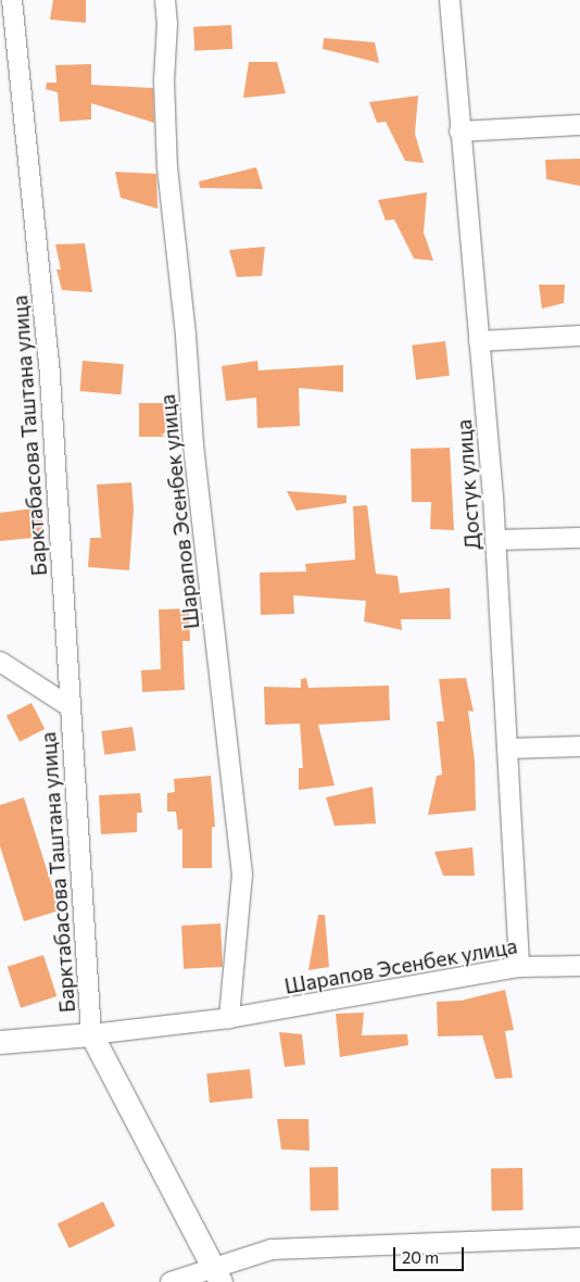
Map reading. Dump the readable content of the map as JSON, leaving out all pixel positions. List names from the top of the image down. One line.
{"streets":{"street":["Барктабасова Таштана улица","Достук улица","Шарапов Эсенбек улица"]},"crossings":[["Барктабасова Таштана улица","Шарапов Эсенбек улица"],["Достук улица","Шарапов Эсенбек улица"]],"scale_bar":"20 m"}
